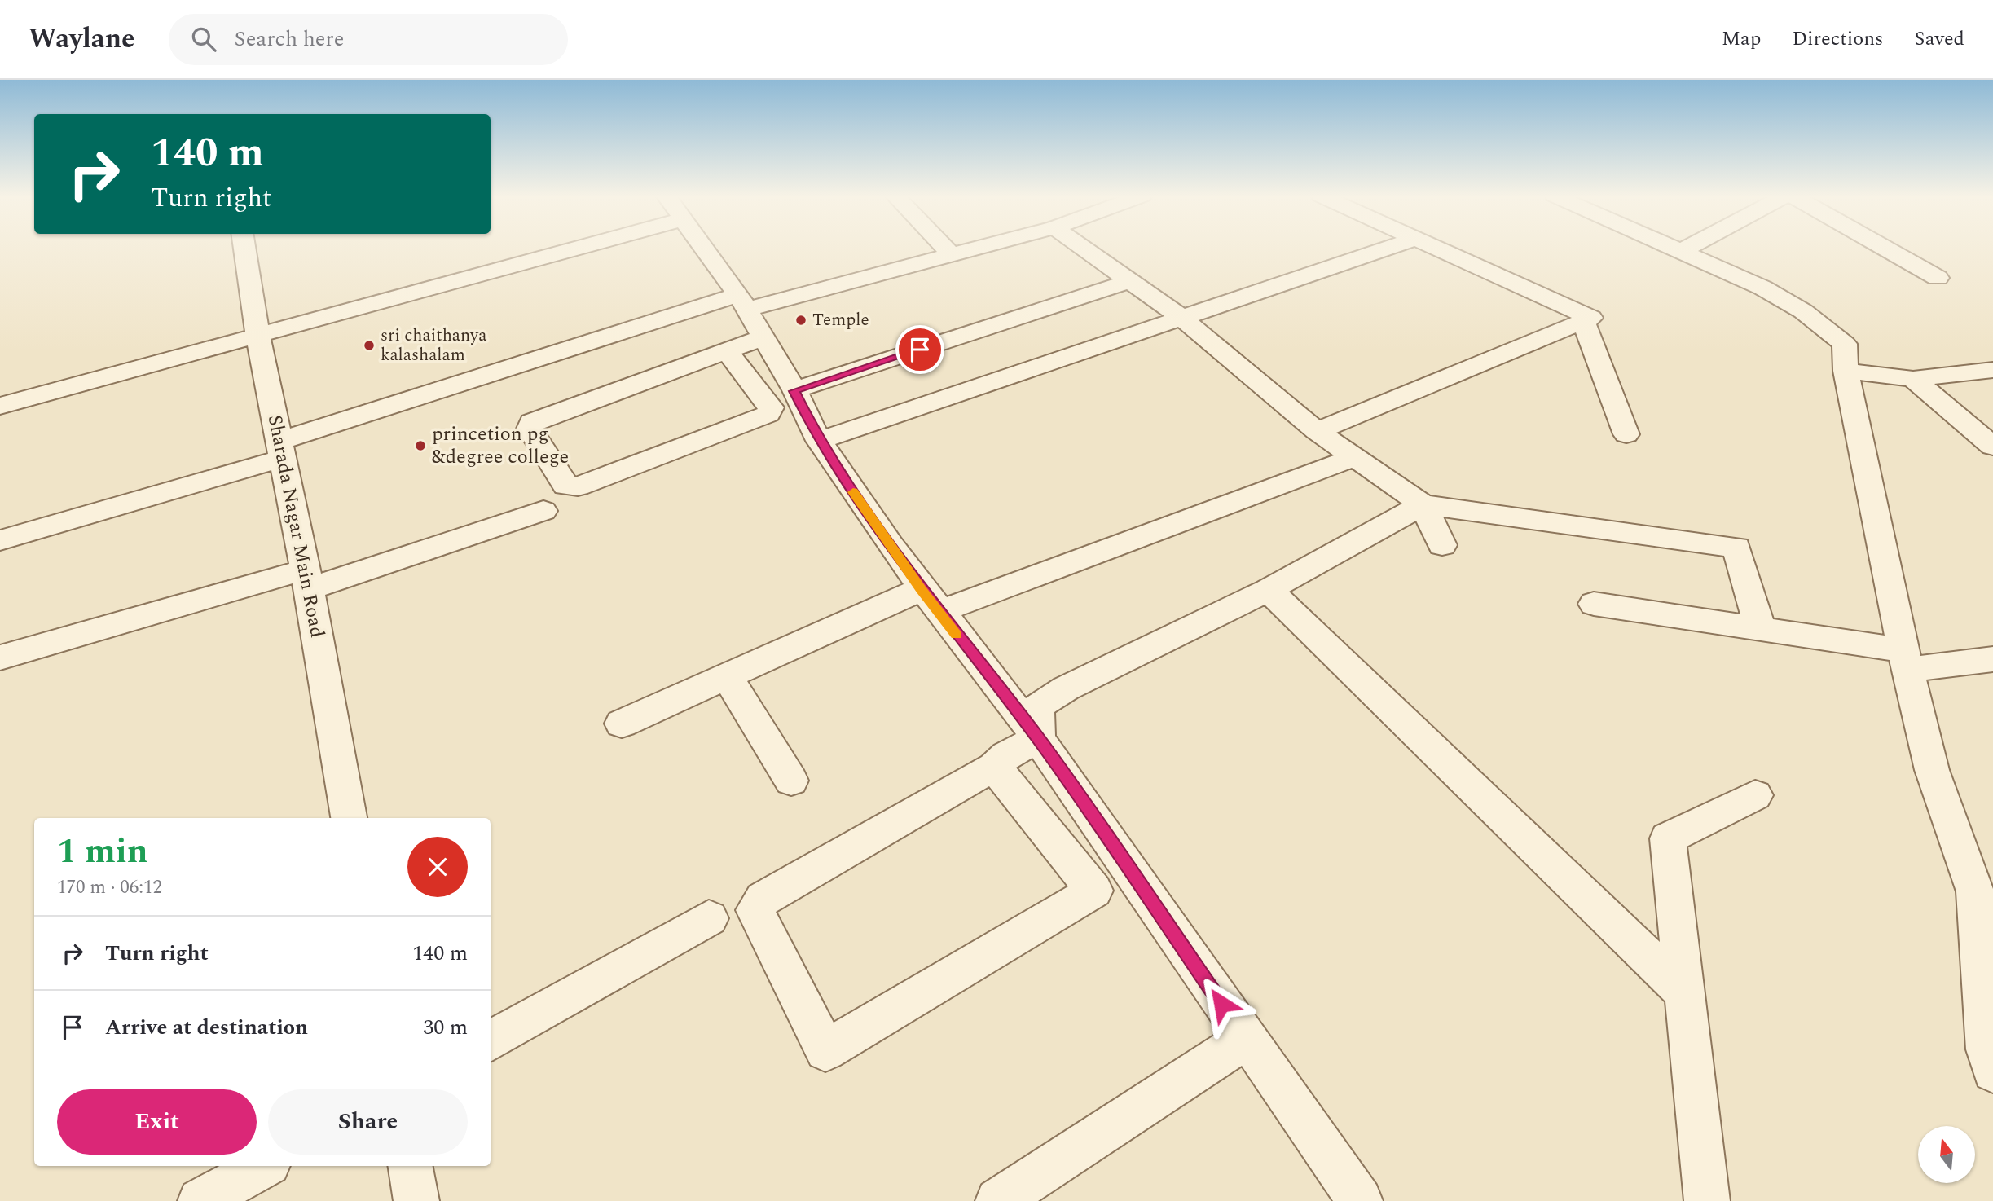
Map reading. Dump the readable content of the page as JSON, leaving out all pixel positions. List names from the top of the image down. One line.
{"streets":{"street":["Sharada Nagar Main Road"]},"places":["Temple","sri chaithanya kalashalam","princetion pg &degree college"],"north":"top","page":{"header":"Waylane","search":"Search here","nav":["Map","Directions","Saved"],"turn":["140 m","Turn right"],"heading":["1 min","170 m · 06:12"],"list":[{"name":"Turn right","value":"140 m"},{"name":"Arrive at destination","value":"30 m"}],"buttons":["Exit","Share"]}}
